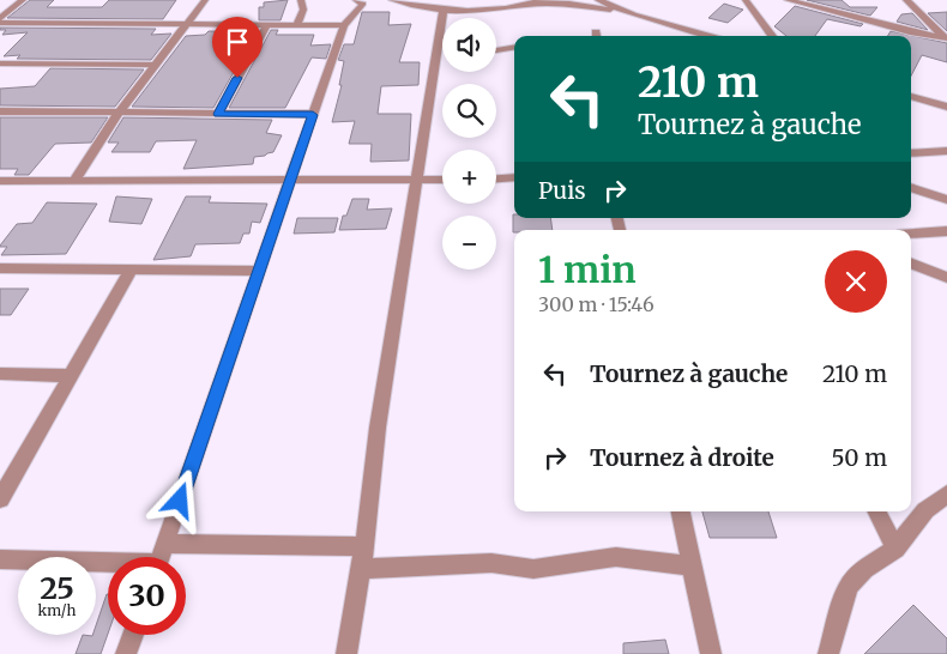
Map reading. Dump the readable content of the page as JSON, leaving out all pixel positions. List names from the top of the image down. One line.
{"page":{"map_buttons":["+","−"],"turn":["210 m","Tournez à gauche"],"then":"Puis","heading":["1 min","300 m · 15:46"],"list":[{"name":"Tournez à gauche","value":"210 m"},{"name":"Tournez à droite","value":"50 m"}],"speed":"25 km/h","limit":"30"}}
